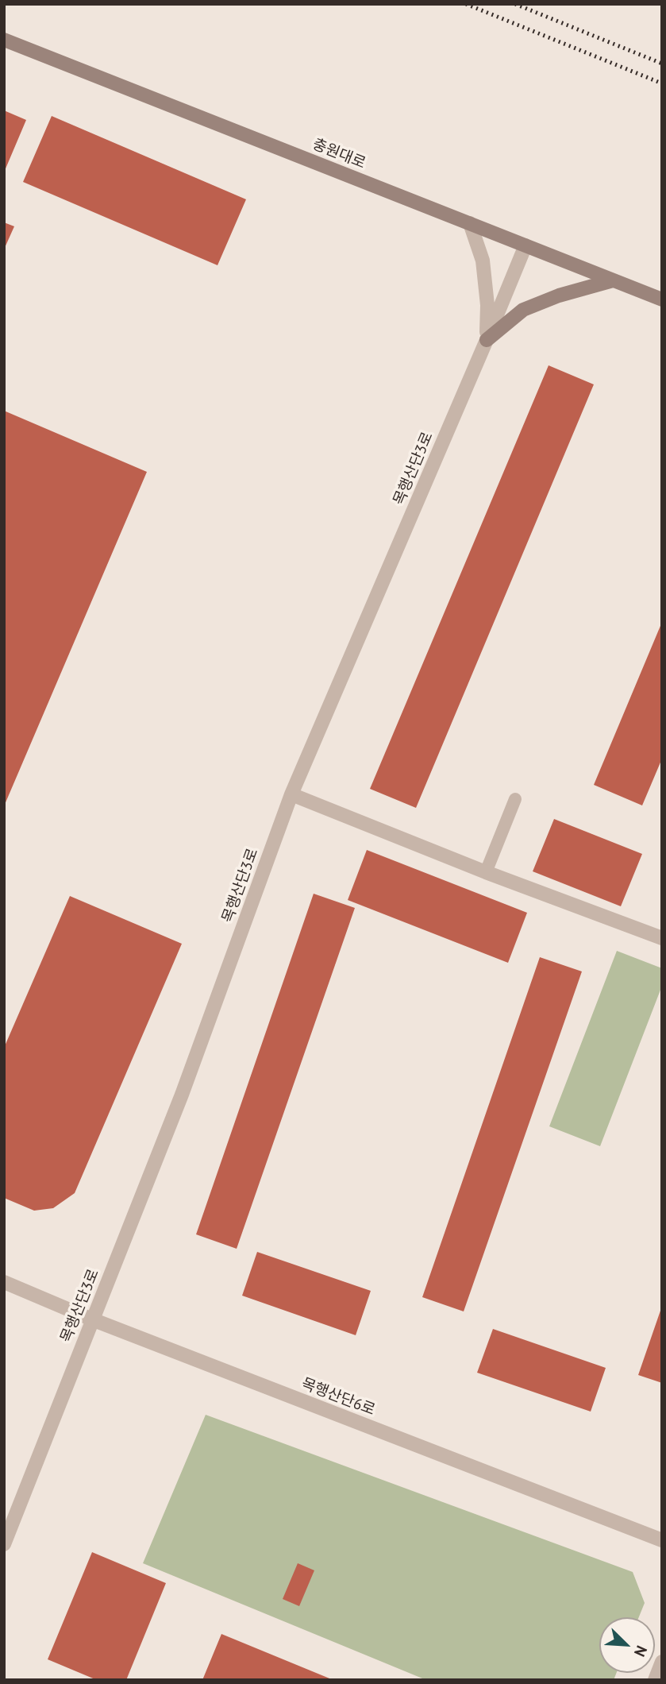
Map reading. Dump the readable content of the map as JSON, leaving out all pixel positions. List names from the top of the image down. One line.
{"streets":{"street":["충원대로","목행산단3로","목행산단6로"]},"crossings":[["충원대로","목행산단3로"],["목행산단3로","목행산단6로"]],"north":"bottom right"}
